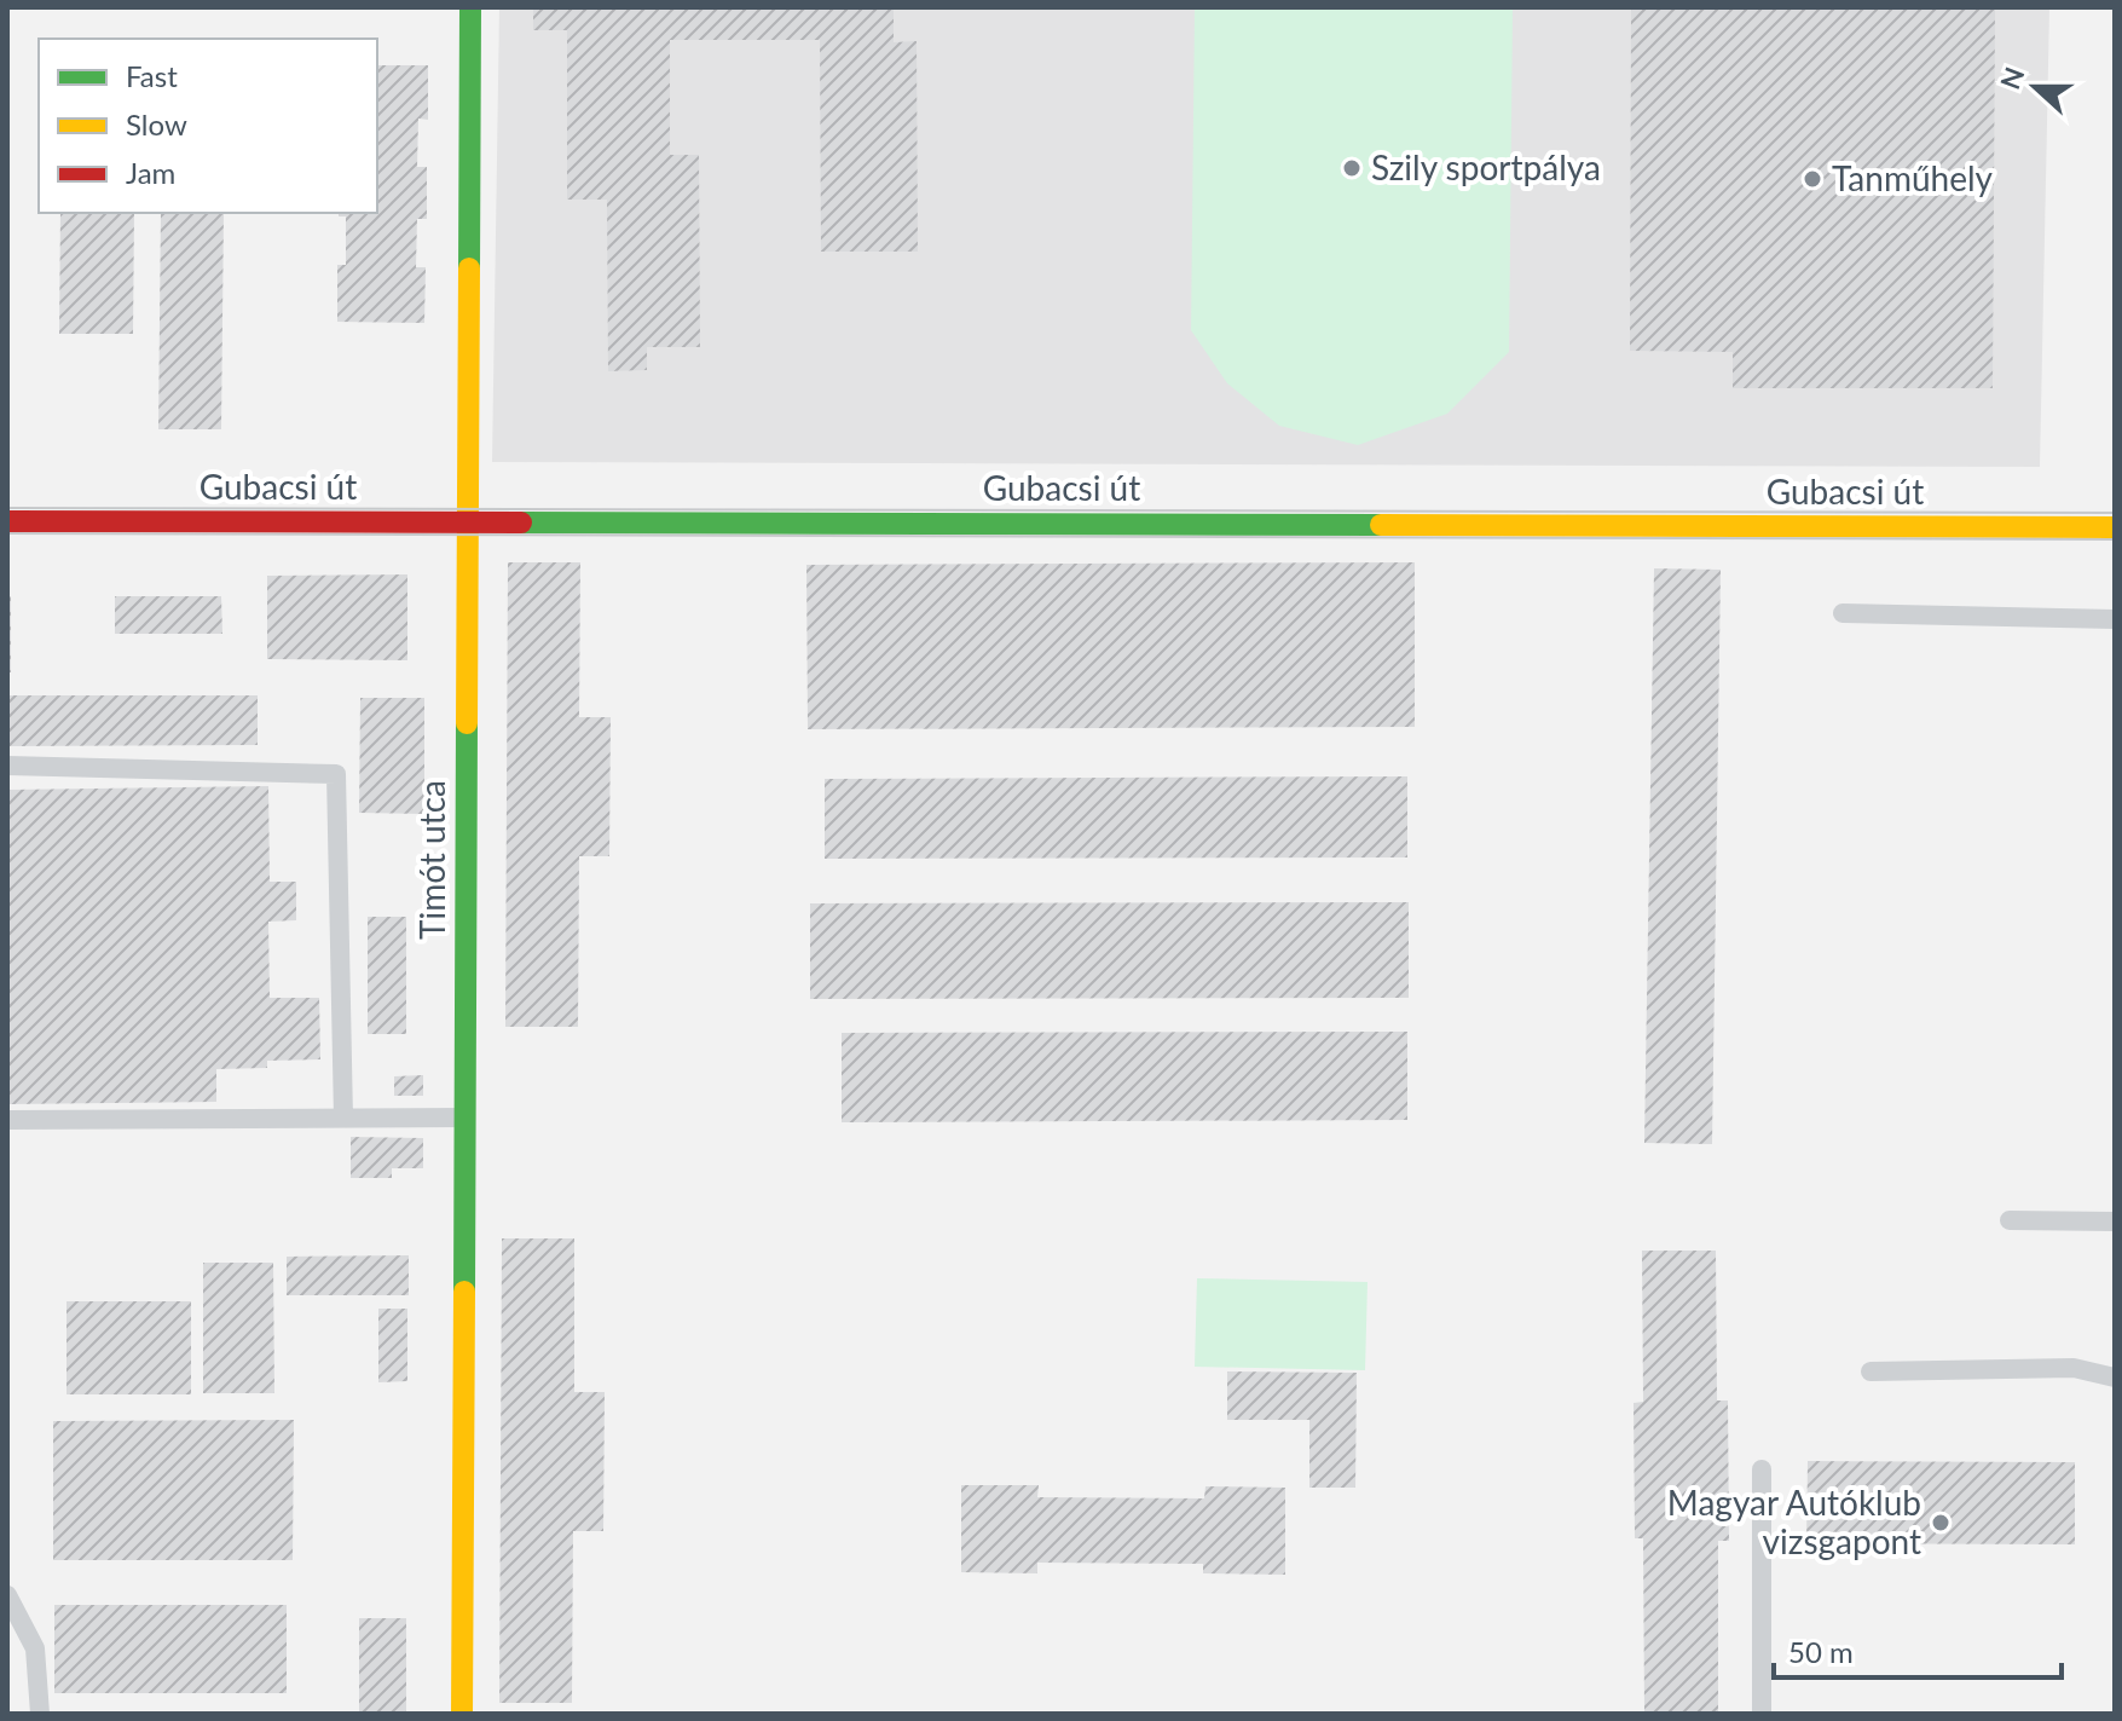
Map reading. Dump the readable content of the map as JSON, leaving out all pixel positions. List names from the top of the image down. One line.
{"streets":{"street":["Gubacsi út","Timót utca"]},"crossings":[["Gubacsi út","Timót utca"]],"places":["Szily sportpálya","Tanműhely","Magyar Autóklub vizsgapont"],"legend":["Fast","Slow","Jam"],"scale_bar":"50 m","north":"left"}
